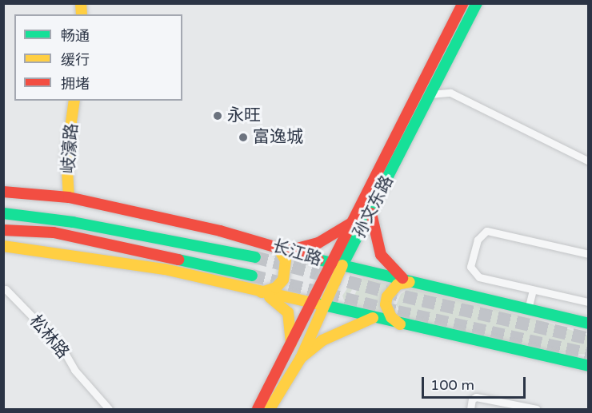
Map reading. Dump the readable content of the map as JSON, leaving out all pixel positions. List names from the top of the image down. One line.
{"streets":{"main road":["岐濠路","孙文东路","长江路"],"street":["松林路"]},"crossings":[["岐濠路","长江路"],["孙文东路","长江路"]],"places":["永旺","富逸城"],"legend":["畅通","缓行","拥堵"],"scale_bar":"100 m"}
